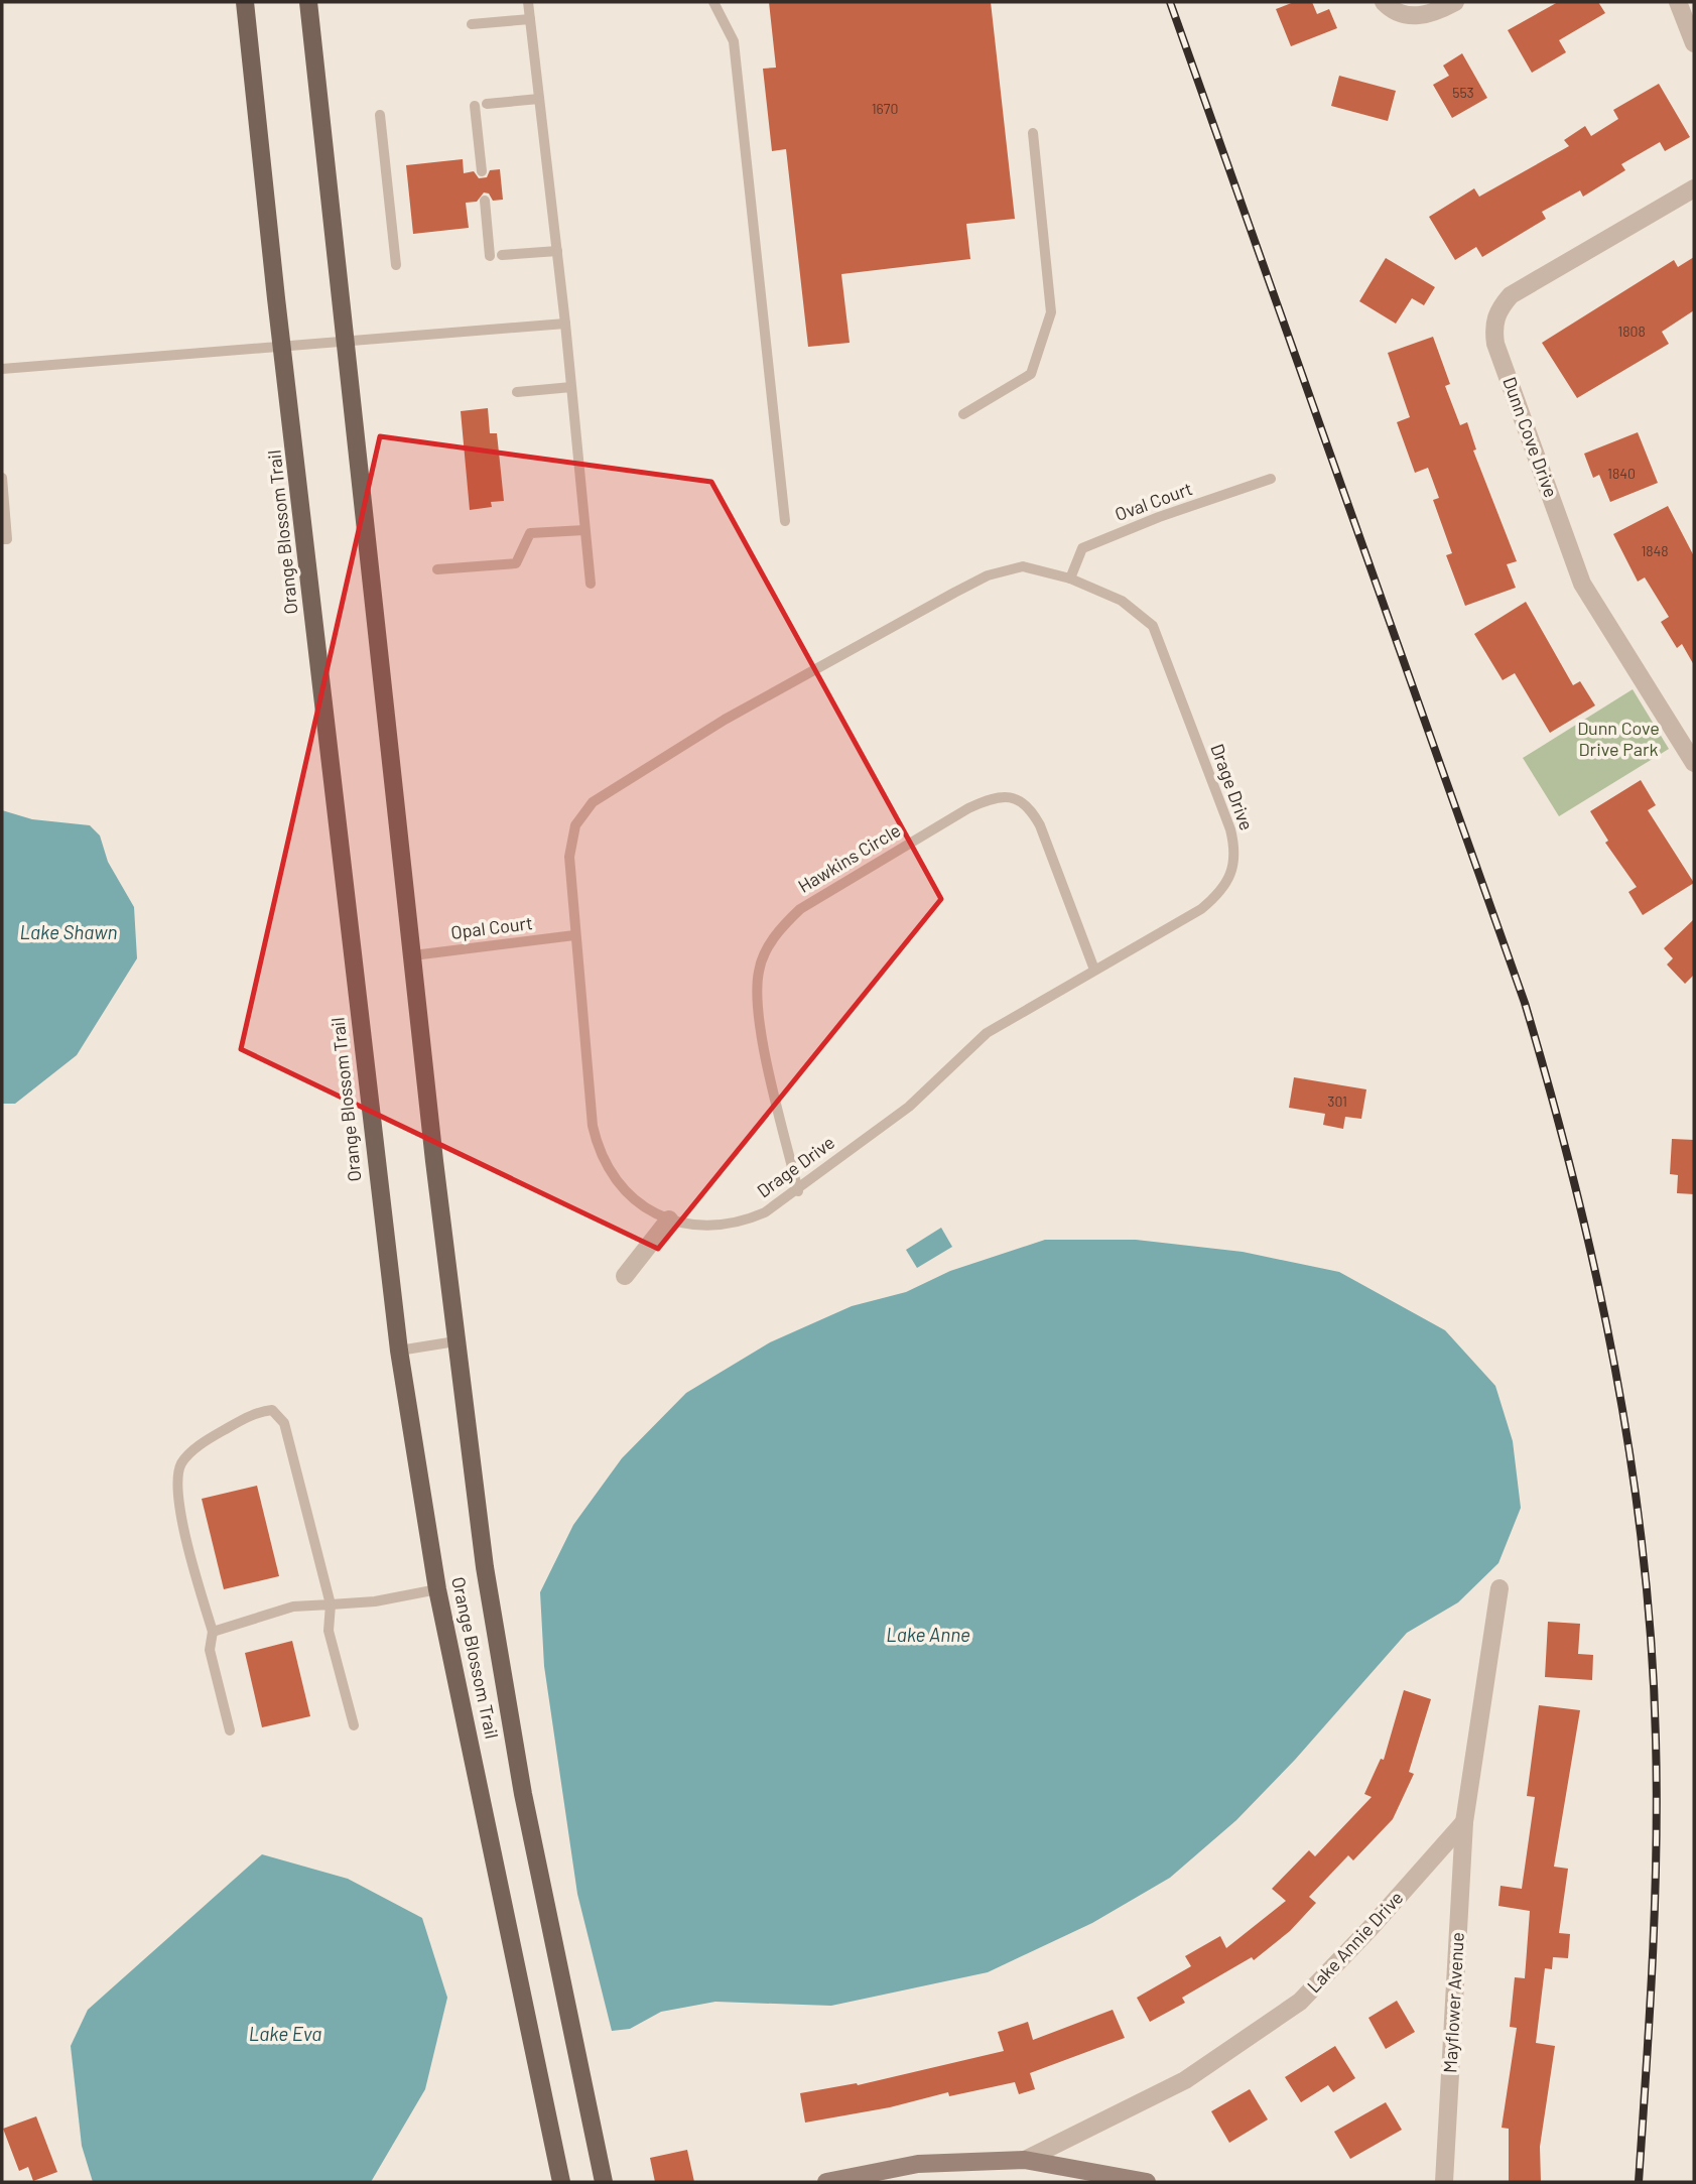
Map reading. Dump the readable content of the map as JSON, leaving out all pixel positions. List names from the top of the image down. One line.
{"streets":{"main road":["Orange Blossom Trail"],"street":["Dunn Cove Drive","Lake Annie Drive","Mayflower Avenue"],"lane":["Oval Court","Drage Drive","Hawkins Circle","Opal Court"]},"crossings":[["Oval Court","Drage Drive"],["Orange Blossom Trail","Opal Court"],["Drage Drive","Hawkins Circle"],["Drage Drive","Opal Court"],["Lake Annie Drive","Mayflower Avenue"]],"water":["Lake Shawn","Lake Anne","Lake Eva"],"parks":["Dunn Cove Drive Park"],"house_numbers":["553","1670","1808","1840","1848","301"]}
